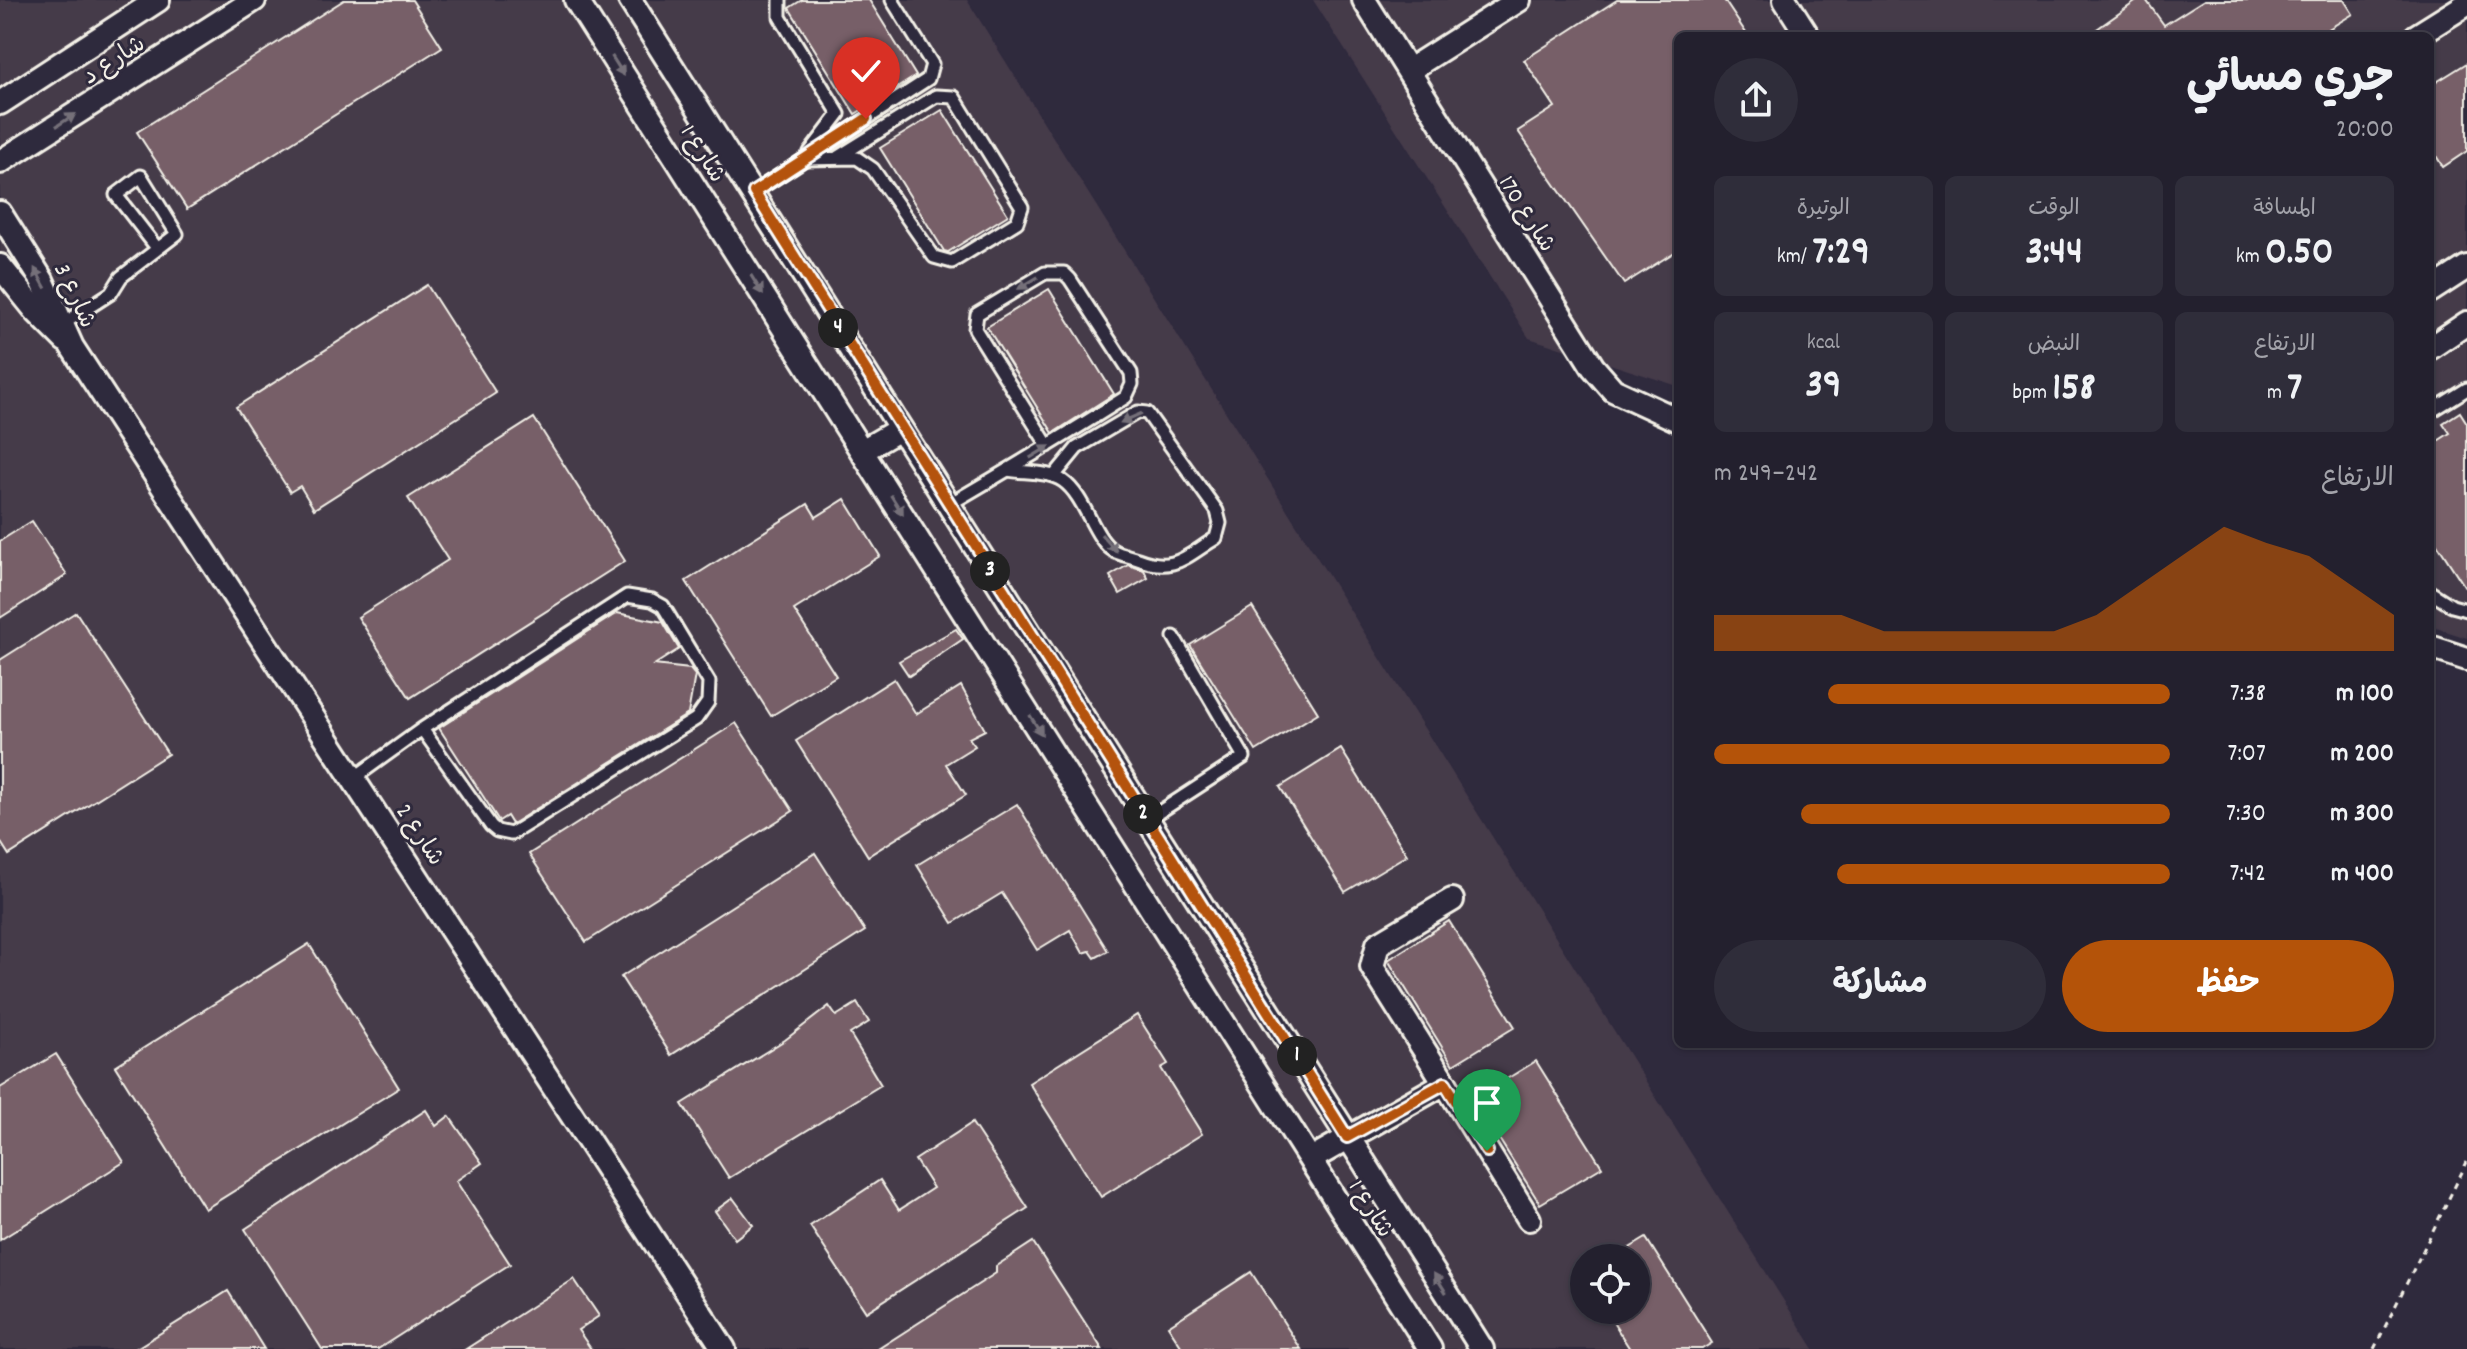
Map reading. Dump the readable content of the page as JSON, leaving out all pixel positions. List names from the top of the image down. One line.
{"streets":{"street":["شارع د","شارع 1","شارع 170","شارع 3","شارع 2"]},"crossings":[["شارع 3","شارع 2"]],"page":{"heading":["جري مسائي","20:00"],"stats":[["المسافة","0.50 km"],["الوقت","3:44"],["الوتيرة","7:29 /km"],["الارتفاع","7 m"],["النبض","158 bpm"],["kcal","39"]],"pins":["4","3","2","1"],"chart":["الارتفاع","242–249 m"],"list":[{"name":"100 m","note":"7:38"},{"name":"200 m","note":"7:07"},{"name":"300 m","note":"7:30"},{"name":"400 m","note":"7:42"}],"buttons":["حفظ","مشاركة"]}}
